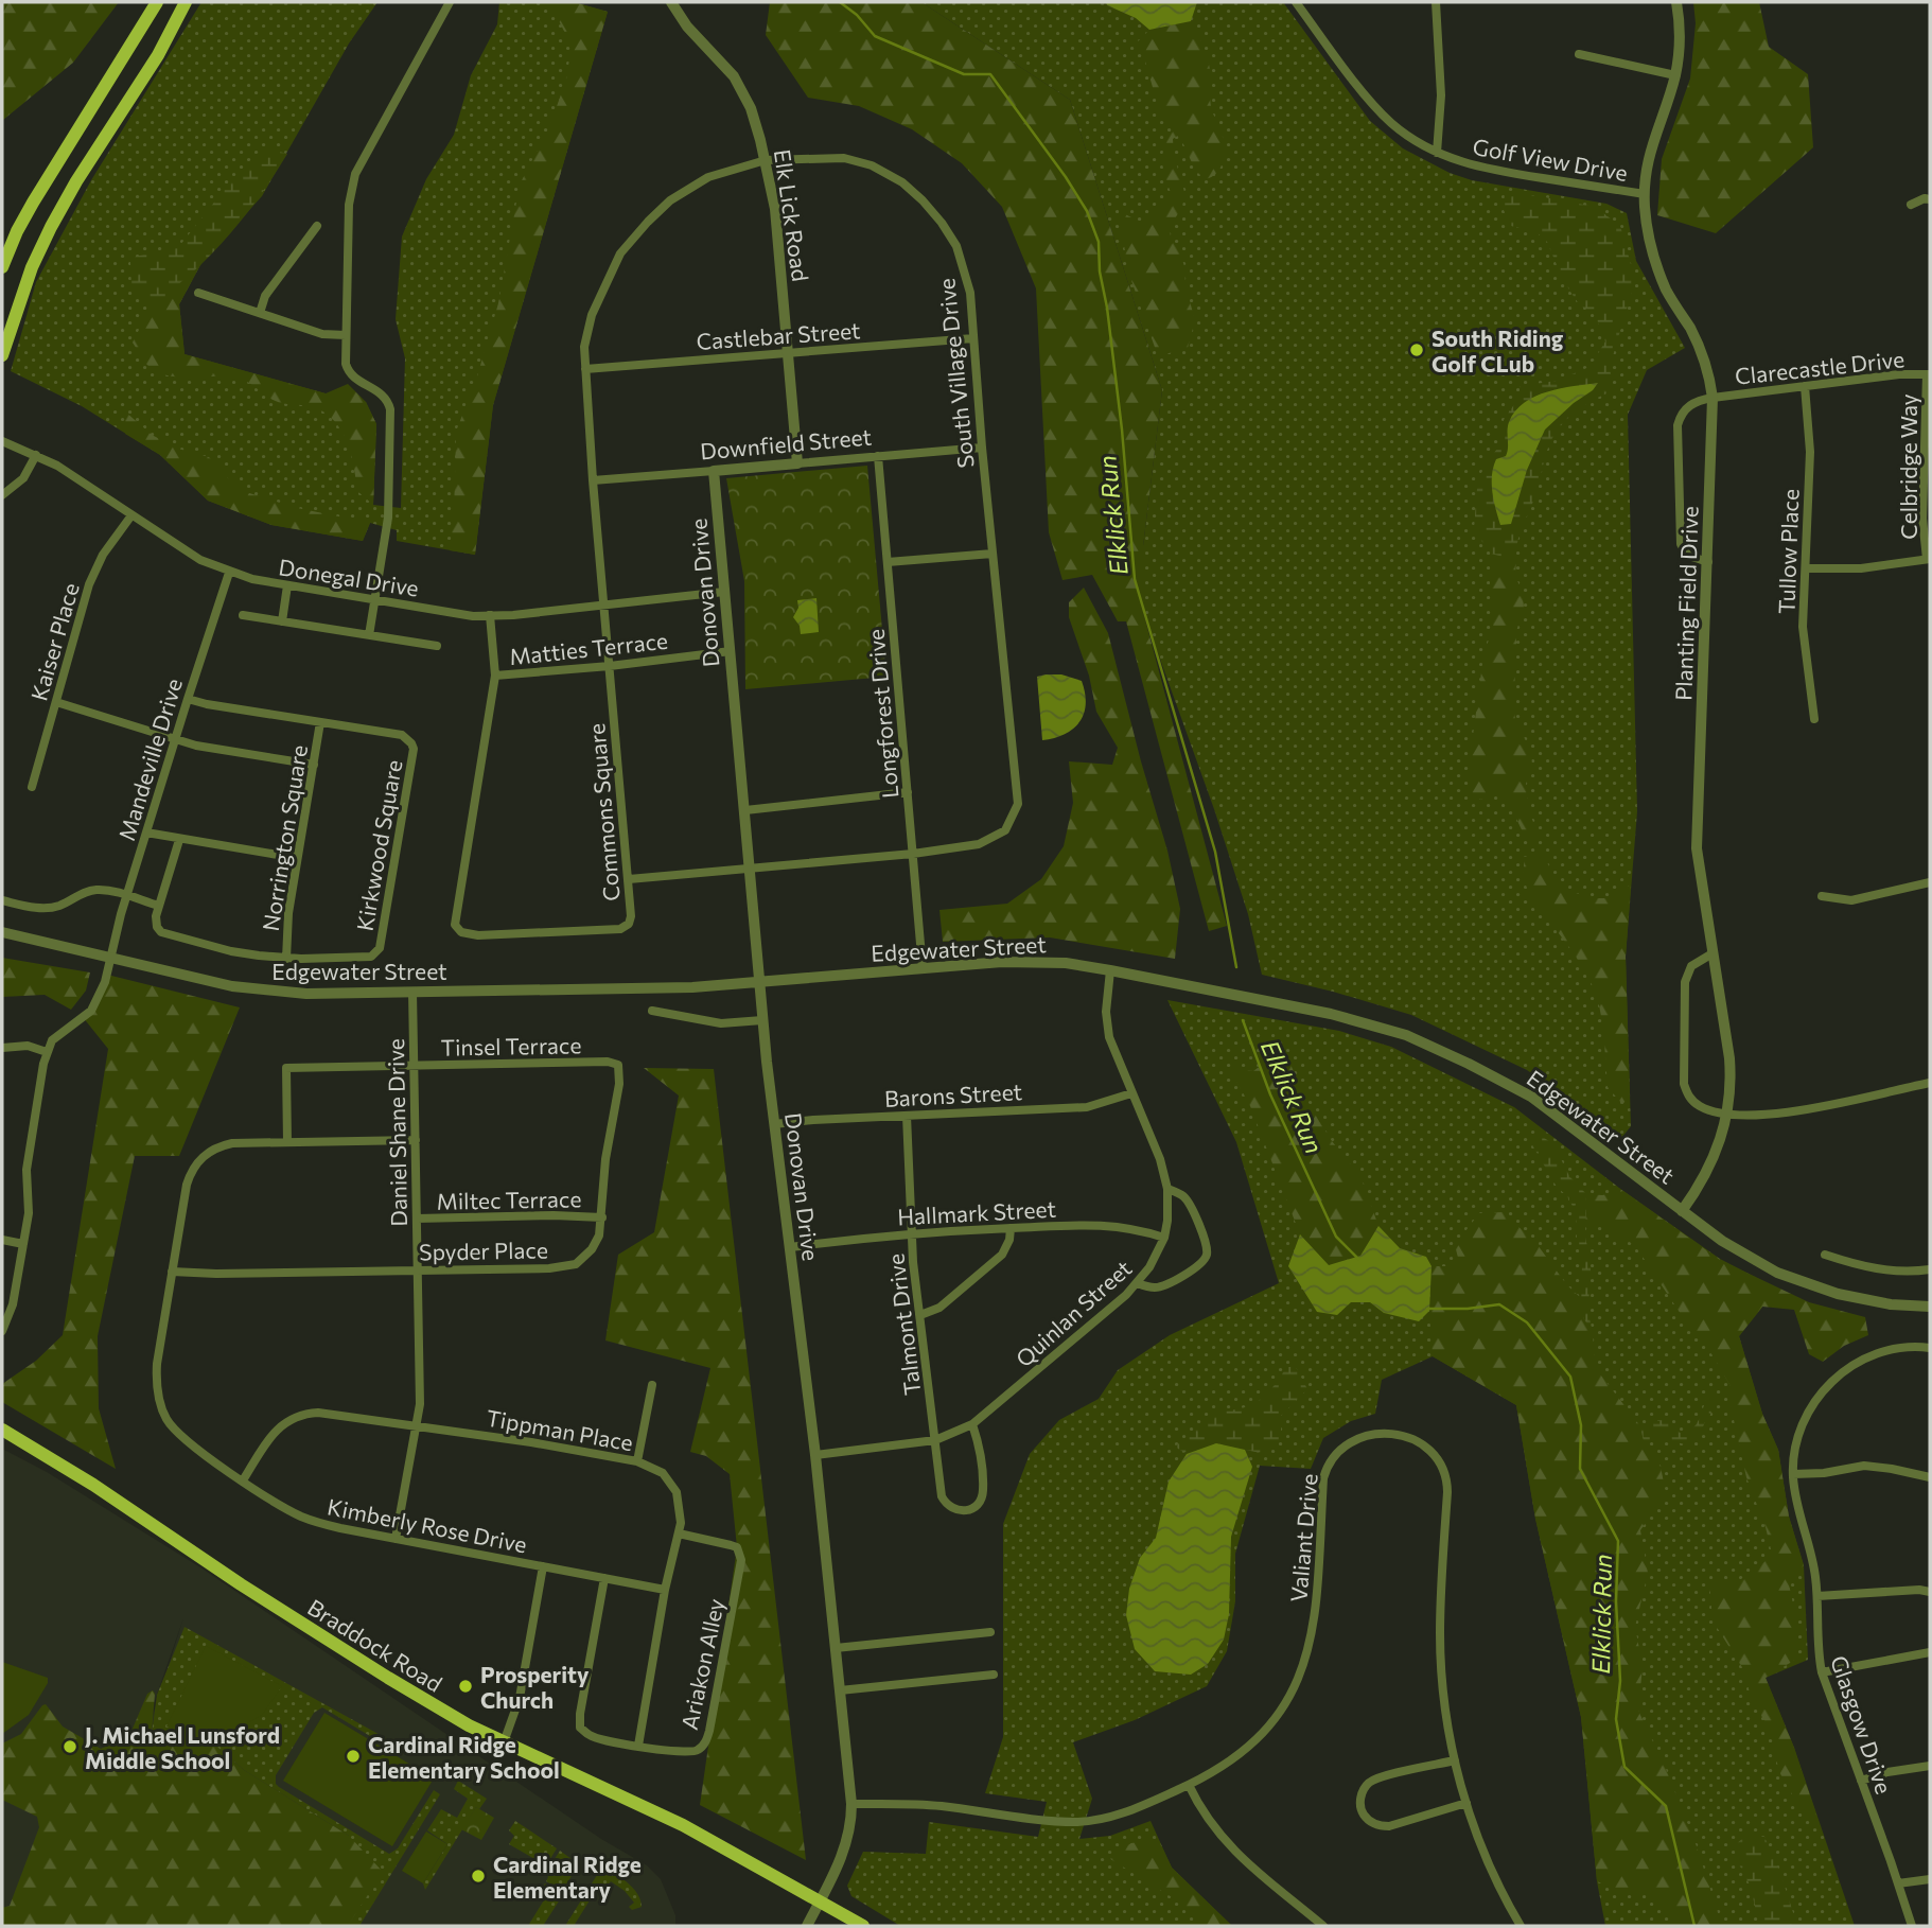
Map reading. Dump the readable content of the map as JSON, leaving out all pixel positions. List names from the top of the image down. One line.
{"streets":{"main road":["Braddock Road"],"street":["Golf View Drive","Elk Lick Road","Castlebar Street","Clarecastle Drive","South Village Drive","Downfield Street","Celbridge Way","Tullow Place","Donegal Drive","Donovan Drive","Planting Field Drive","Kaiser Place","Matties Terrace","Longforest Drive","Mandeville Drive","Commons Square","Norrington Square","Kirkwood Square","Edgewater Street","Tinsel Terrace","Barons Street","Daniel Shane Drive","Miltec Terrace","Hallmark Street","Spyder Place","Quinlan Street","Talmont Drive","Tippman Place","Kimberly Rose Drive","Valiant Drive","Ariakon Alley","Glasgow Drive"]},"crossings":[["Golf View Drive","Planting Field Drive"],["Elk Lick Road","Castlebar Street"],["Elk Lick Road","South Village Drive"],["Elk Lick Road","Downfield Street"],["Castlebar Street","South Village Drive"],["Clarecastle Drive","Celbridge Way"],["Clarecastle Drive","Tullow Place"],["Clarecastle Drive","Planting Field Drive"],["South Village Drive","Downfield Street"],["South Village Drive","Donegal Drive"],["South Village Drive","Donovan Drive"],["South Village Drive","Longforest Drive"],["South Village Drive","Commons Square"],["Downfield Street","Donovan Drive"],["Downfield Street","Longforest Drive"],["Donegal Drive","Donovan Drive"],["Donegal Drive","Kaiser Place"],["Donegal Drive","Mandeville Drive"],["Donegal Drive","Commons Square"],["Donovan Drive","Matties Terrace"],["Donovan Drive","Edgewater Street"],["Donovan Drive","Barons Street"],["Donovan Drive","Hallmark Street"],["Donovan Drive","Quinlan Street"],["Donovan Drive","Valiant Drive"],["Donovan Drive","Braddock Road"],["Planting Field Drive","Edgewater Street"],["Matties Terrace","Commons Square"],["Longforest Drive","Edgewater Street"],["Mandeville Drive","Kirkwood Square"],["Mandeville Drive","Edgewater Street"],["Norrington Square","Kirkwood Square"],["Edgewater Street","Daniel Shane Drive"],["Edgewater Street","Quinlan Street"],["Tinsel Terrace","Daniel Shane Drive"],["Tinsel Terrace","Spyder Place"],["Tinsel Terrace","Kimberly Rose Drive"],["Barons Street","Quinlan Street"],["Barons Street","Talmont Drive"],["Daniel Shane Drive","Miltec Terrace"],["Daniel Shane Drive","Spyder Place"],["Daniel Shane Drive","Tippman Place"],["Daniel Shane Drive","Kimberly Rose Drive"],["Miltec Terrace","Spyder Place"],["Hallmark Street","Quinlan Street"],["Hallmark Street","Talmont Drive"],["Spyder Place","Kimberly Rose Drive"],["Quinlan Street","Talmont Drive"],["Tippman Place","Kimberly Rose Drive"],["Tippman Place","Ariakon Alley"],["Kimberly Rose Drive","Ariakon Alley"]],"water":["Elklick Run"],"places":["South Riding Golf CLub","Prosperity Church","J. Michael Lunsford Middle School","Cardinal Ridge Elementary School","Cardinal Ridge Elementary"]}
